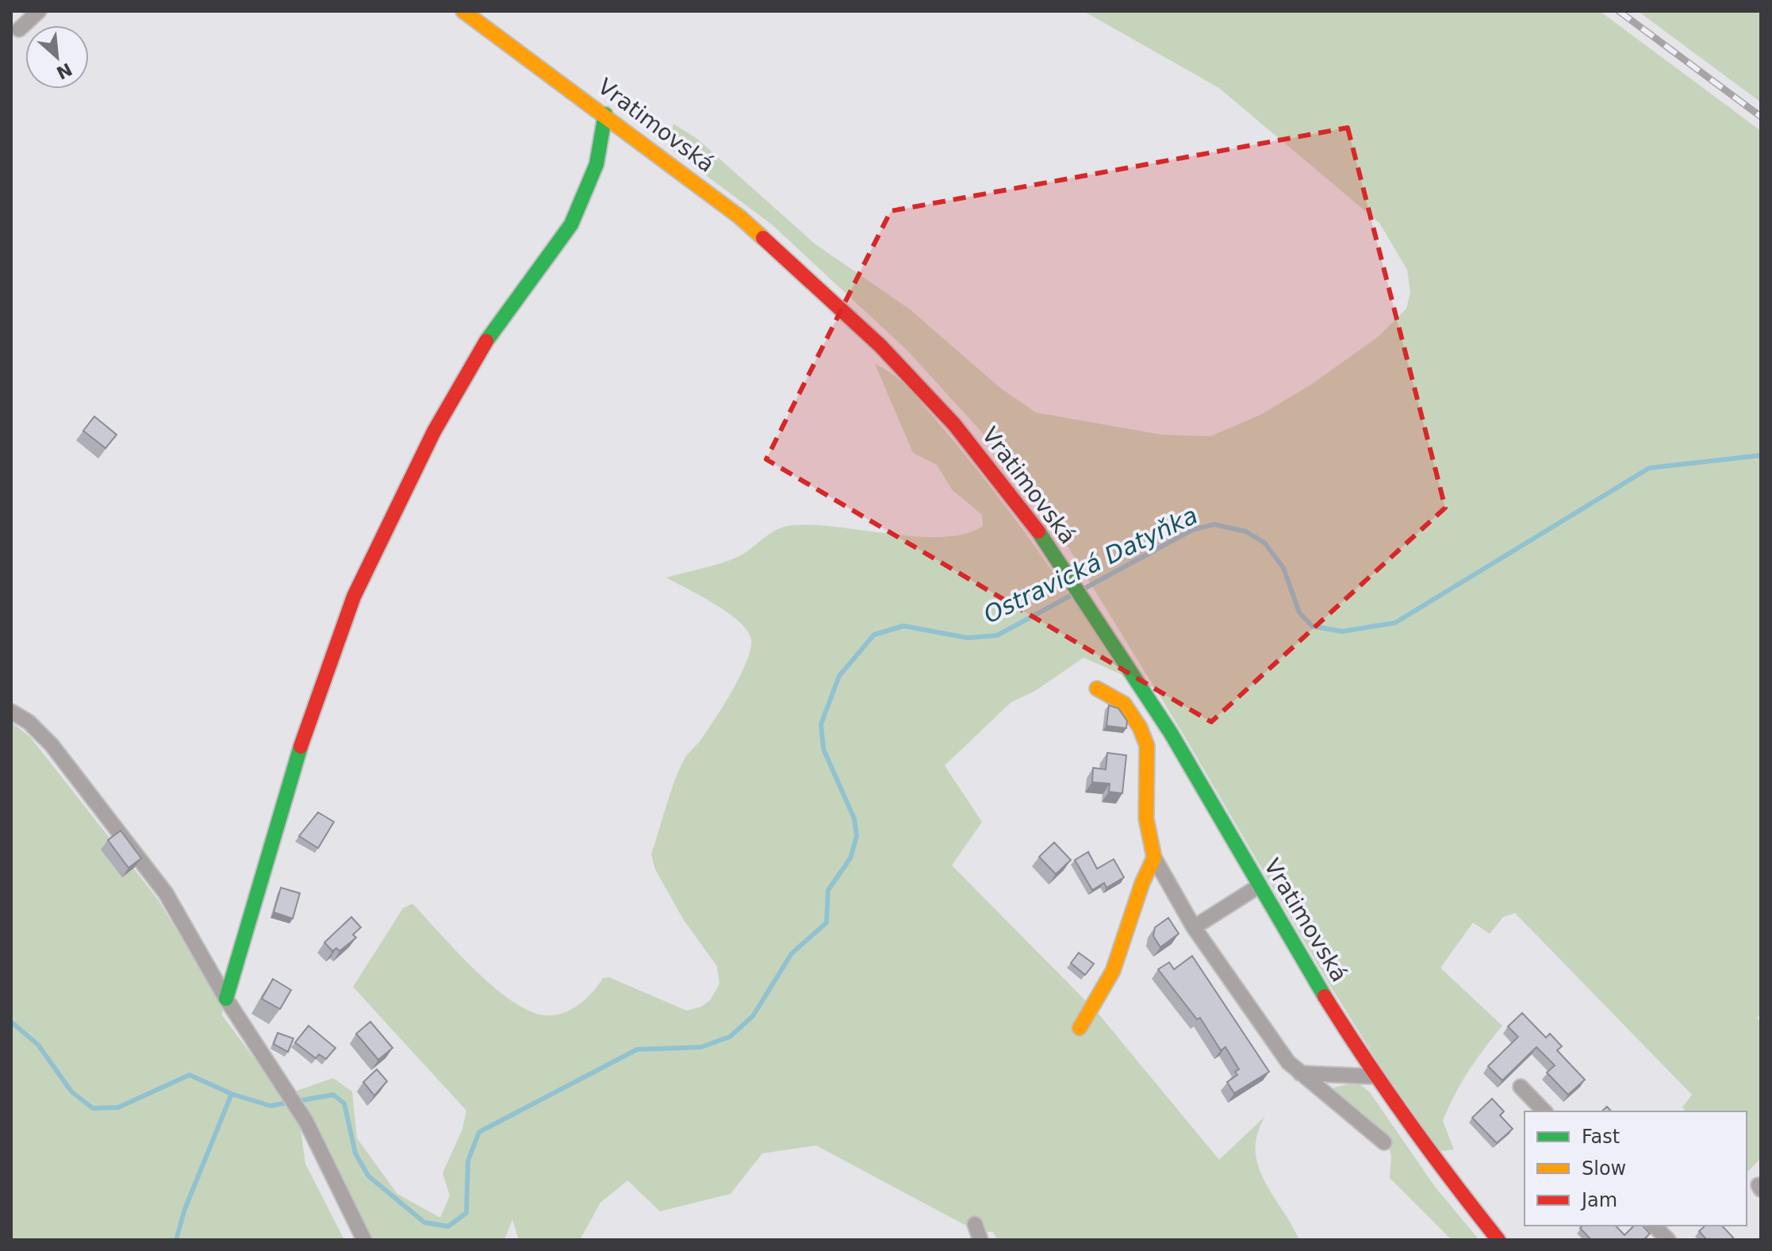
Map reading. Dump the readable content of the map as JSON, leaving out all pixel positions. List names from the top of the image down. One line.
{"streets":{"main road":["Vratimovská"]},"water":["Ostravická Datyňka"],"legend":["Fast","Slow","Jam"],"north":"bottom right"}
